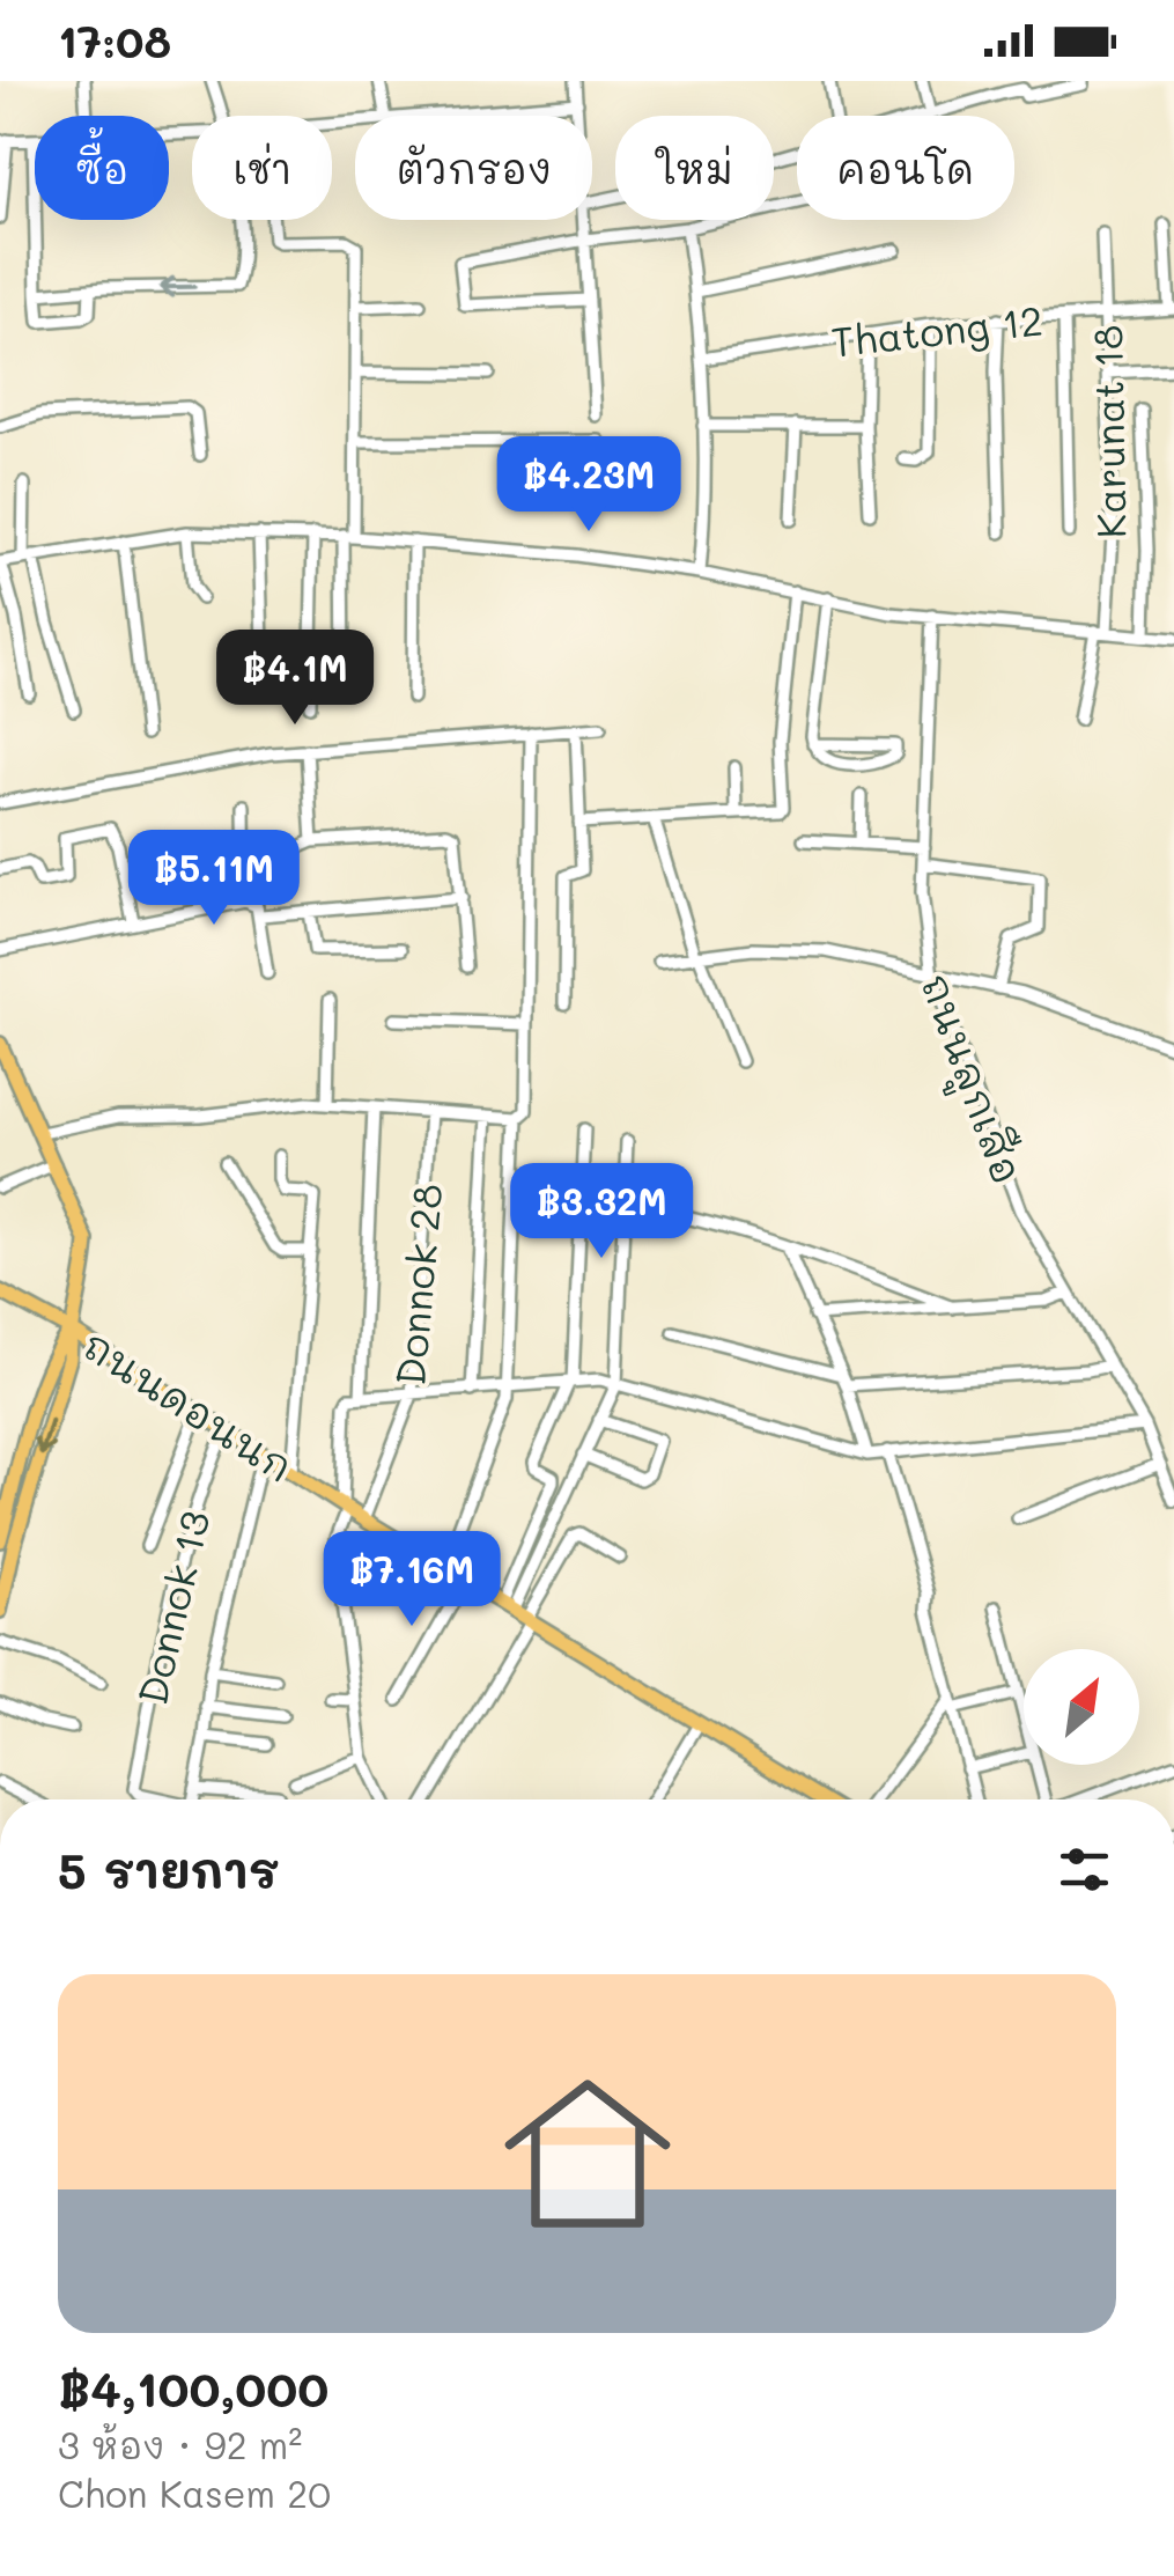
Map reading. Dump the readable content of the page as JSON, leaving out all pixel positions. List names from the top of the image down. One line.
{"streets":{"main road":["ถนนดอนนก"],"street":["Thatong 12","Karunat 18","ถนนลูกเสือ","Donnok 28","Donnok 13"]},"crossings":[["Thatong 12","Karunat 18"],["Donnok 28","ถนนดอนนก"],["ถนนดอนนก","Donnok 13"]],"north":"top right","page":{"status":"17:08","chip":["ซื้อ","เช่า","ตัวกรอง","ใหม่","คอนโด"],"price":["฿4.23M","฿4.1M","฿5.11M","฿3.32M","฿7.16M"],"heading":"5 รายการ","list":[{"name":"฿4,100,000","note":"3 ห้อง · 92 m² · Chon Kasem 20"}]}}
